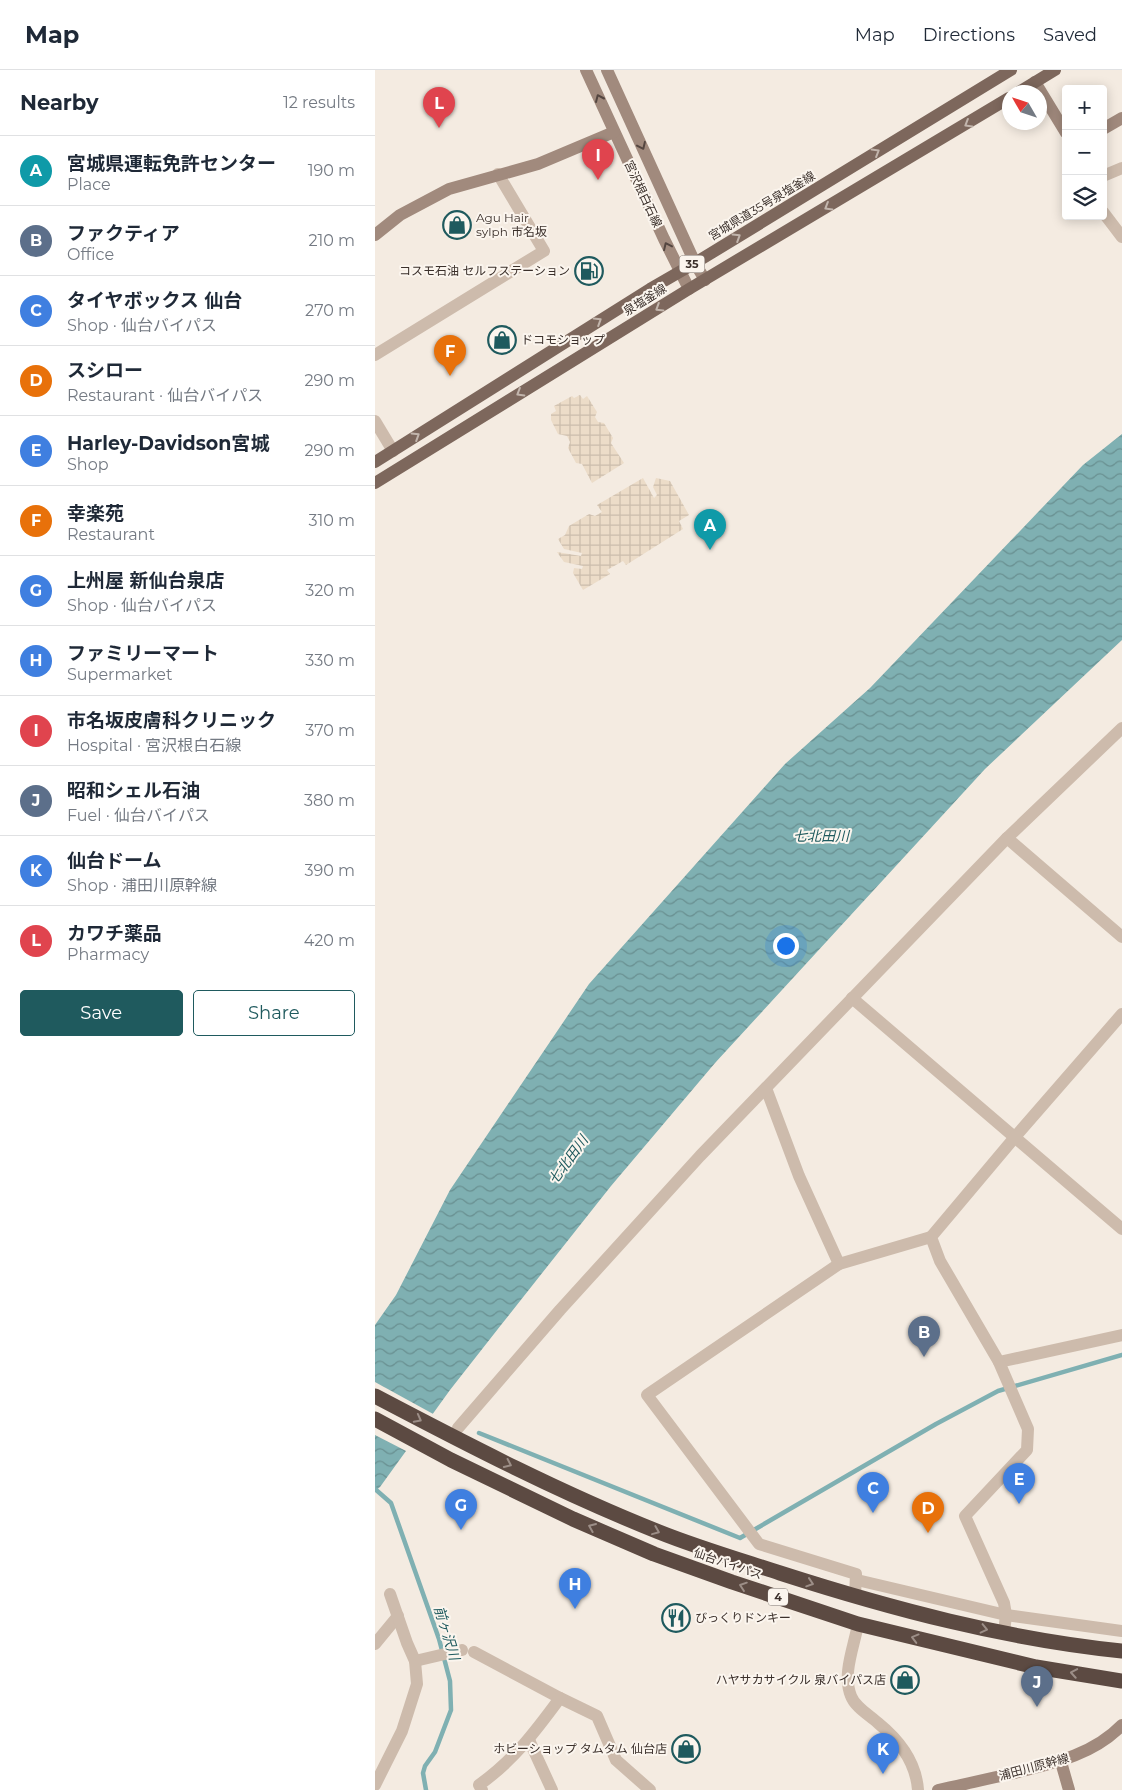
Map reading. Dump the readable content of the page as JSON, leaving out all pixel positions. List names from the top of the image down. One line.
{"streets":{"highway":["仙台バイパス","4"],"main road":["宮城県道35号泉塩釜線","35","泉塩釜線"],"street":["宮沢根白石線","浦田川原幹線"]},"crossings":[["宮沢根白石線","宮城県道35号泉塩釜線"],["宮沢根白石線","泉塩釜線"]],"one_way":["宮城県道35号泉塩釜線","泉塩釜線"],"water":["七北田川","前ヶ沢川"],"places":{"shop":["Agu Hair sylph 市名坂","ドコモショップ","ハヤサカサイクル 泉バイパス店","ホビーショップ タムタム 仙台店"],"fuel station":["コスモ石油 セルフステーション"],"restaurant":["びっくりドンキー"]},"north":"top left","page":{"header":"Map","nav":["Map","Directions","Saved"],"heading":["Nearby","12 results"],"map_buttons":["+","−"],"pins":["L","I","F","A","B","E","C","G","D","H","J","K"],"list":[{"mark":"A","name":"宮城県運転免許センター","note":"Place","value":"190 m"},{"mark":"B","name":"ファクティア","note":"Office","value":"210 m"},{"mark":"C","name":"タイヤボックス 仙台","note":"Shop · 仙台バイパス","value":"270 m"},{"mark":"D","name":"スシロー","note":"Restaurant · 仙台バイパス","value":"290 m"},{"mark":"E","name":"Harley-Davidson宮城","note":"Shop","value":"290 m"},{"mark":"F","name":"幸楽苑","note":"Restaurant","value":"310 m"},{"mark":"G","name":"上州屋 新仙台泉店","note":"Shop · 仙台バイパス","value":"320 m"},{"mark":"H","name":"ファミリーマート","note":"Supermarket","value":"330 m"},{"mark":"I","name":"市名坂皮膚科クリニック","note":"Hospital · 宮沢根白石線","value":"370 m"},{"mark":"J","name":"昭和シェル石油","note":"Fuel · 仙台バイパス","value":"380 m"},{"mark":"K","name":"仙台ドーム","note":"Shop · 浦田川原幹線","value":"390 m"},{"mark":"L","name":"カワチ薬品","note":"Pharmacy","value":"420 m"}],"buttons":["Save","Share"]}}
